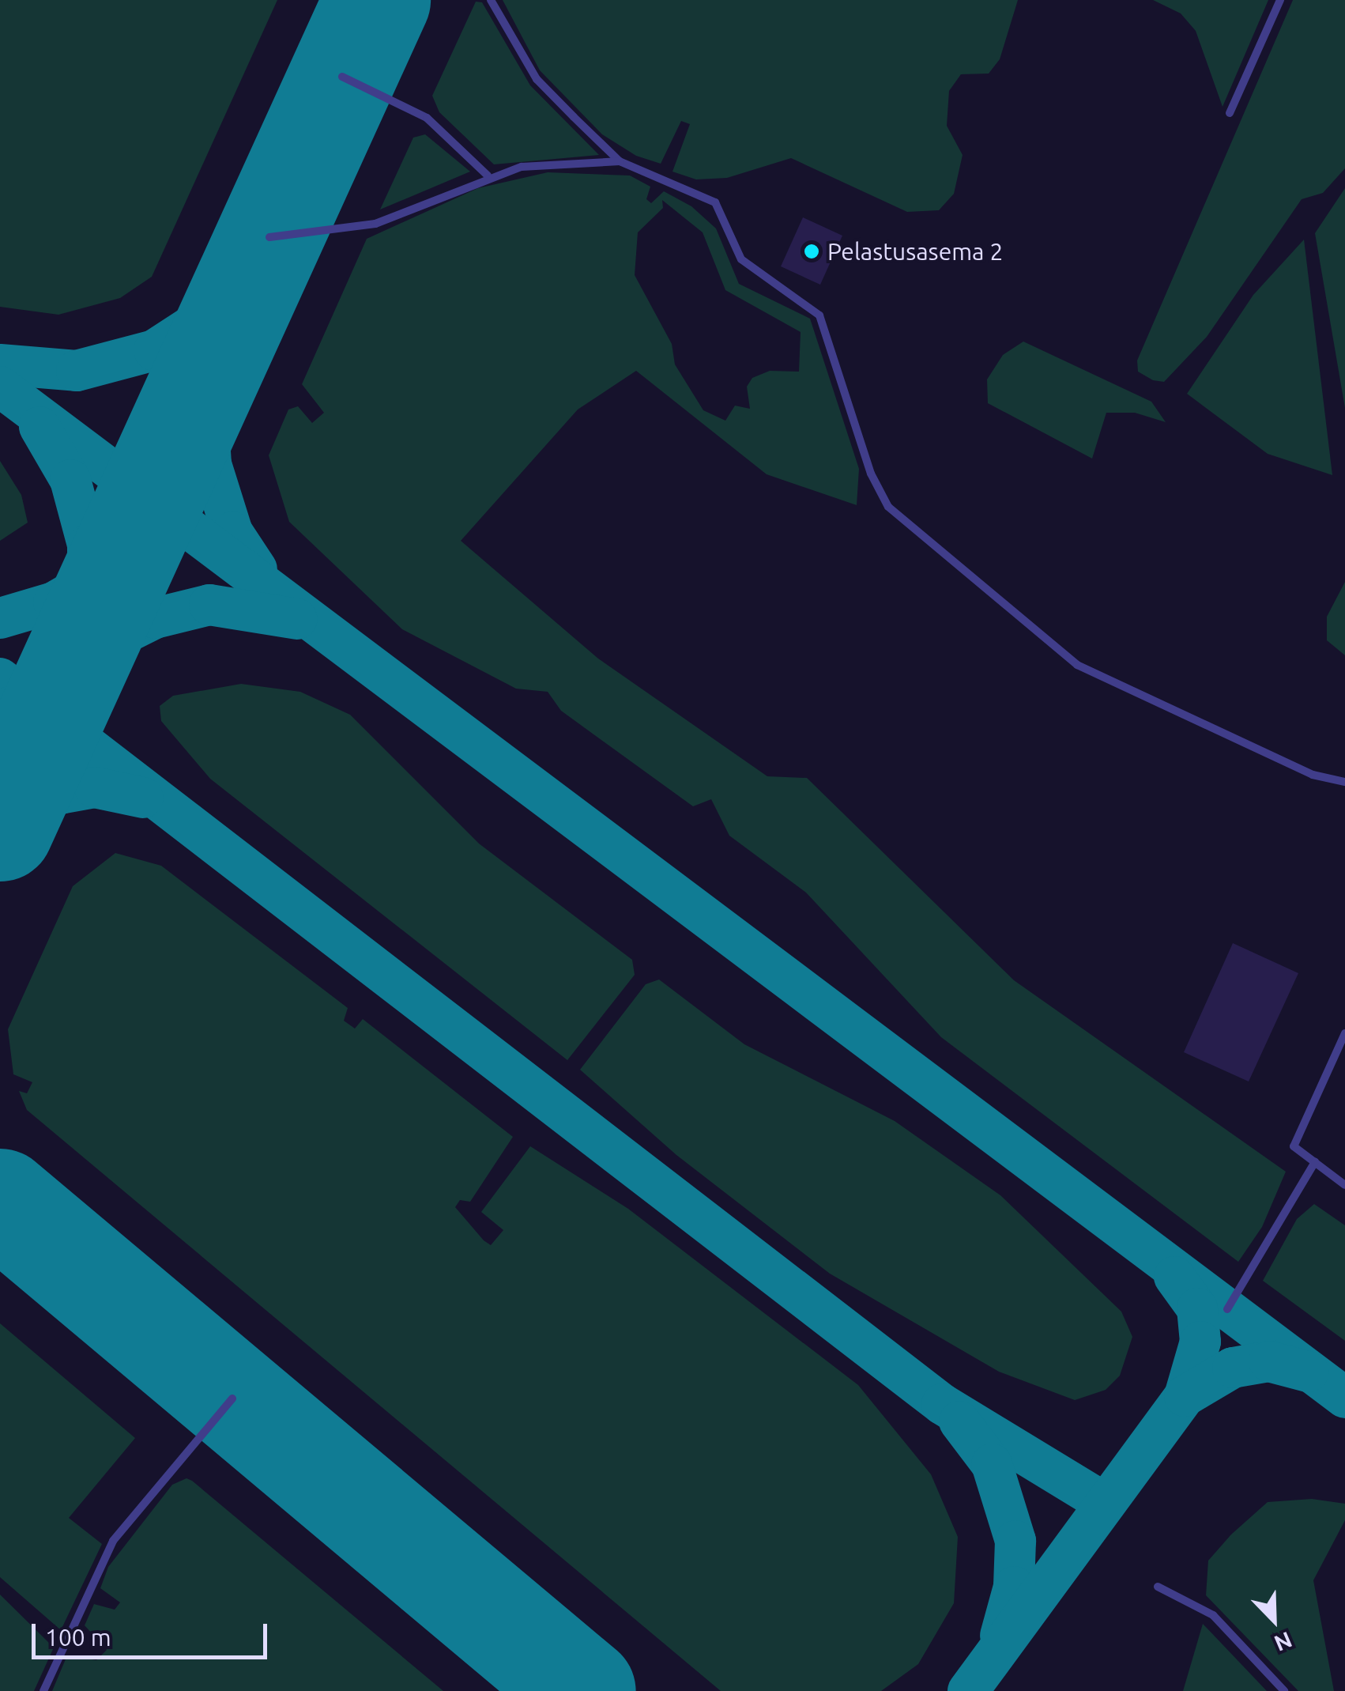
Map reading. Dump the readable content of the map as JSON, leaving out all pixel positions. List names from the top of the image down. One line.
{"places":["Pelastusasema 2"],"scale_bar":"100 m","north":"bottom right"}
